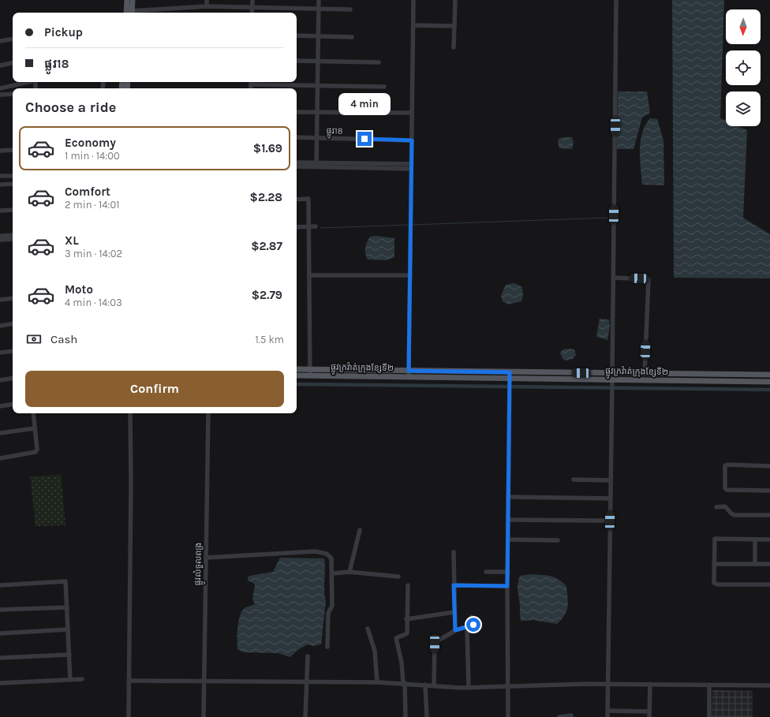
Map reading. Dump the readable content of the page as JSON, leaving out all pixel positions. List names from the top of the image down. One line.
{"streets":{"main road":["ផ្លូវក្រវ៉ាត់ក្រុងខ្សែទី២"],"street":["ផ្លូវ18","ផ្លូវលំទួលពង្រ"]},"north":"bottom","page":{"banner":["Pickup","ផ្លូវ18"],"heading":"Choose a ride","bubble":"4 min","list":[{"name":"Economy","note":"1 min · 14:00","value":"$1.69"},{"name":"Comfort","note":"2 min · 14:01","value":"$2.28"},{"name":"XL","note":"3 min · 14:02","value":"$2.87"},{"name":"Moto","note":"4 min · 14:03","value":"$2.79"}],"pay":["Cash","1.5 km"],"buttons":"Confirm"}}
